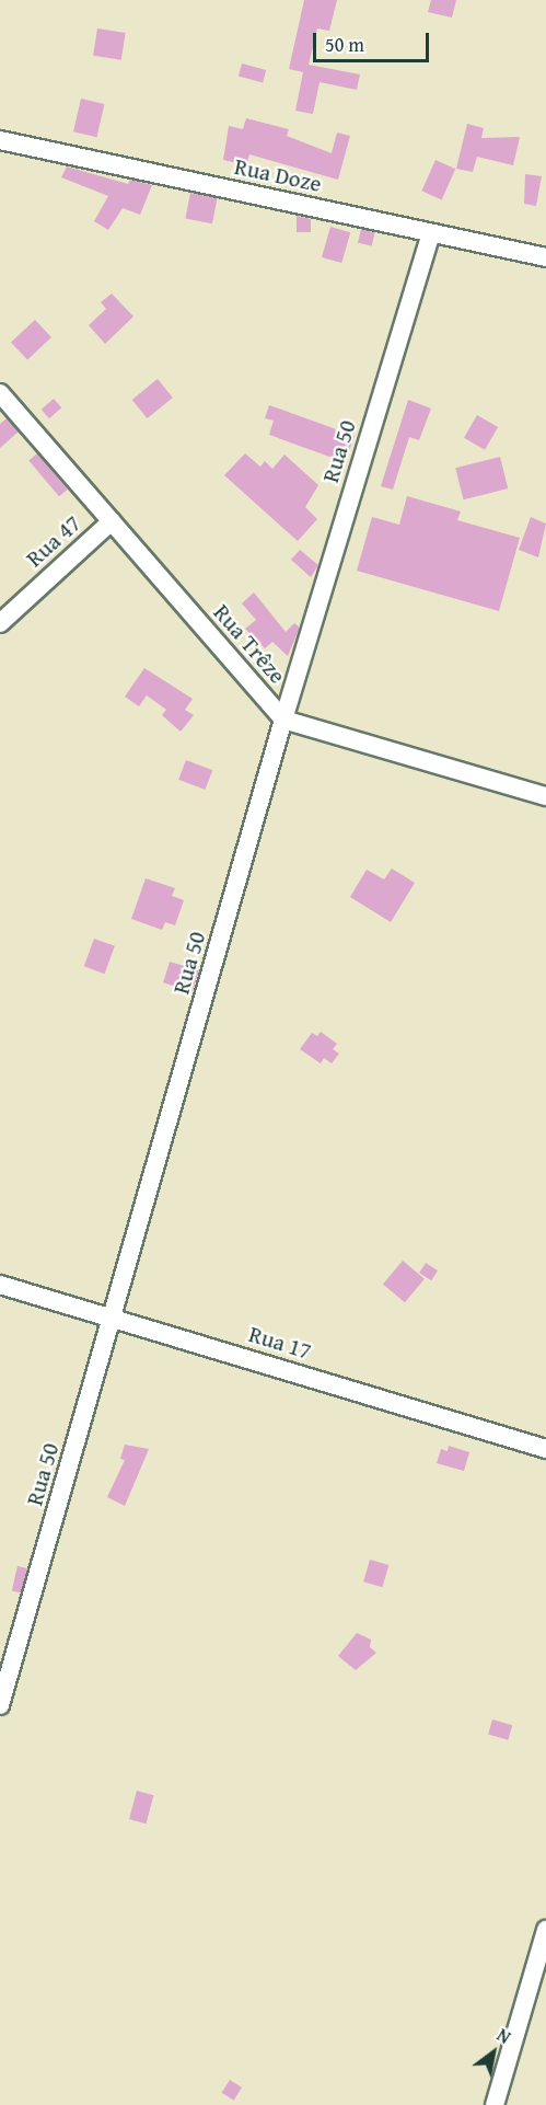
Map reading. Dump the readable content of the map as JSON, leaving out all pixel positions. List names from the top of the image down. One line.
{"streets":{"street":["Rua Doze","Rua 50","Rua 47","Rua Trêze","Rua 17"]},"crossings":[["Rua Doze","Rua 50"],["Rua 50","Rua Trêze"],["Rua 50","Rua 17"],["Rua 47","Rua Trêze"]],"scale_bar":"50 m","north":"top right"}
